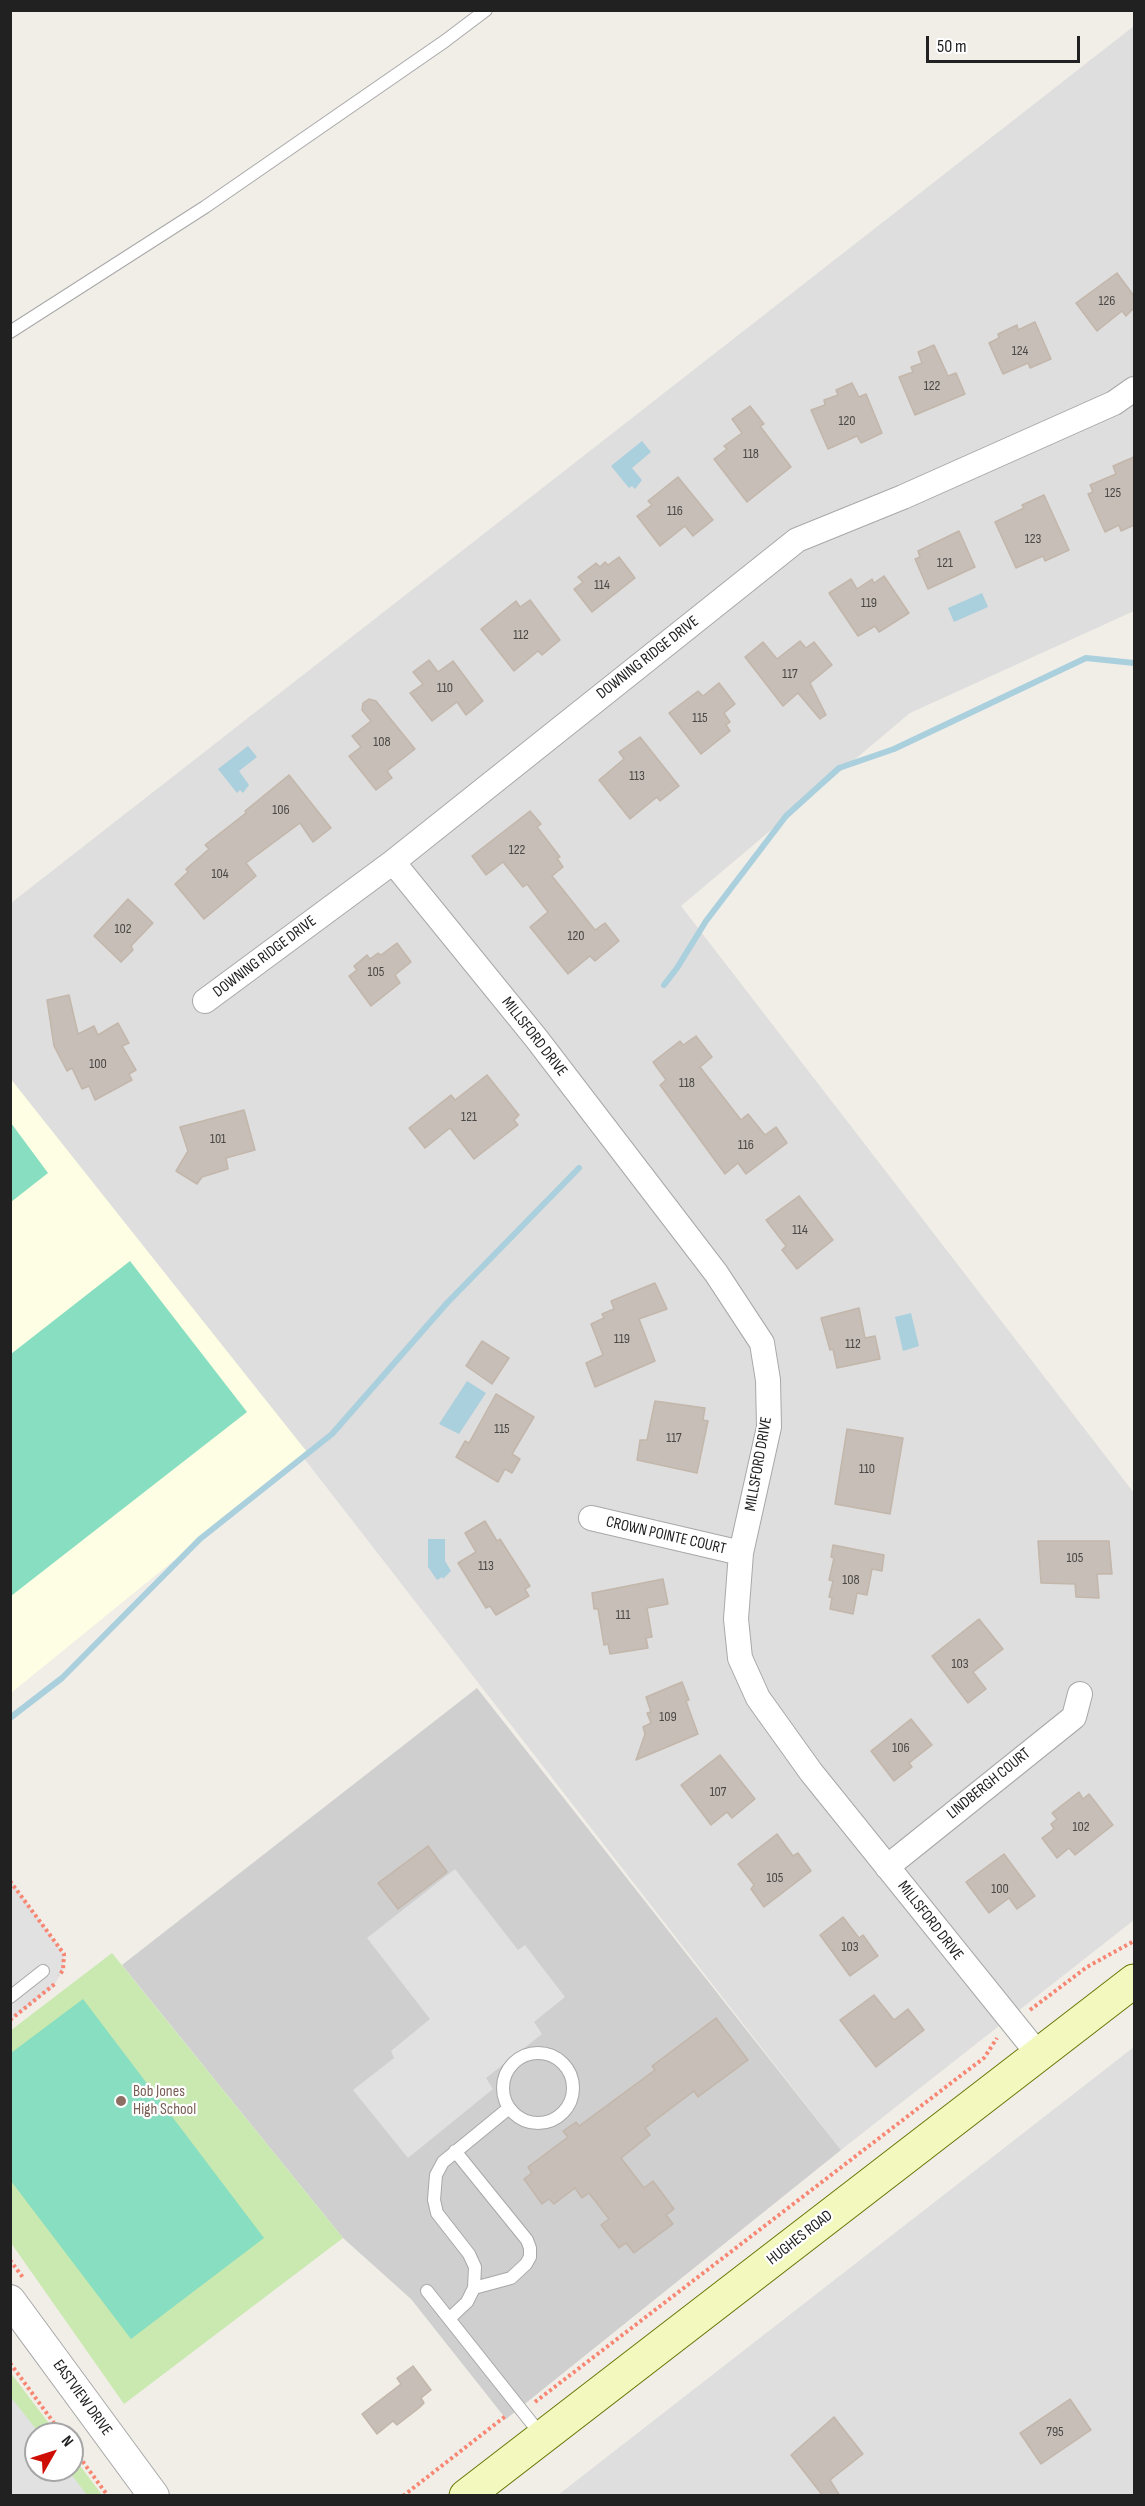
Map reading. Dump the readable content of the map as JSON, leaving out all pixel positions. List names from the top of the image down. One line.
{"streets":{"main road":["HUGHES ROAD"],"street":["DOWNING RIDGE DRIVE","MILLSFORD DRIVE","CROWN POINTE COURT","LINDBERGH COURT","EASTVIEW DRIVE"]},"crossings":[["DOWNING RIDGE DRIVE","MILLSFORD DRIVE"],["MILLSFORD DRIVE","CROWN POINTE COURT"],["MILLSFORD DRIVE","LINDBERGH COURT"],["MILLSFORD DRIVE","HUGHES ROAD"]],"places":["Bob Jones High School"],"house_numbers":["126","124","122","120","118","125","116","123","121","114","119","112","117","110","115","108","113","106","122","104","102","120","105","100","118","121","101","116","114","119","112","115","117","110","105","113","108","111","103","109","106","107","102","105","100","103","795"],"scale_bar":"50 m","north":"top right"}
